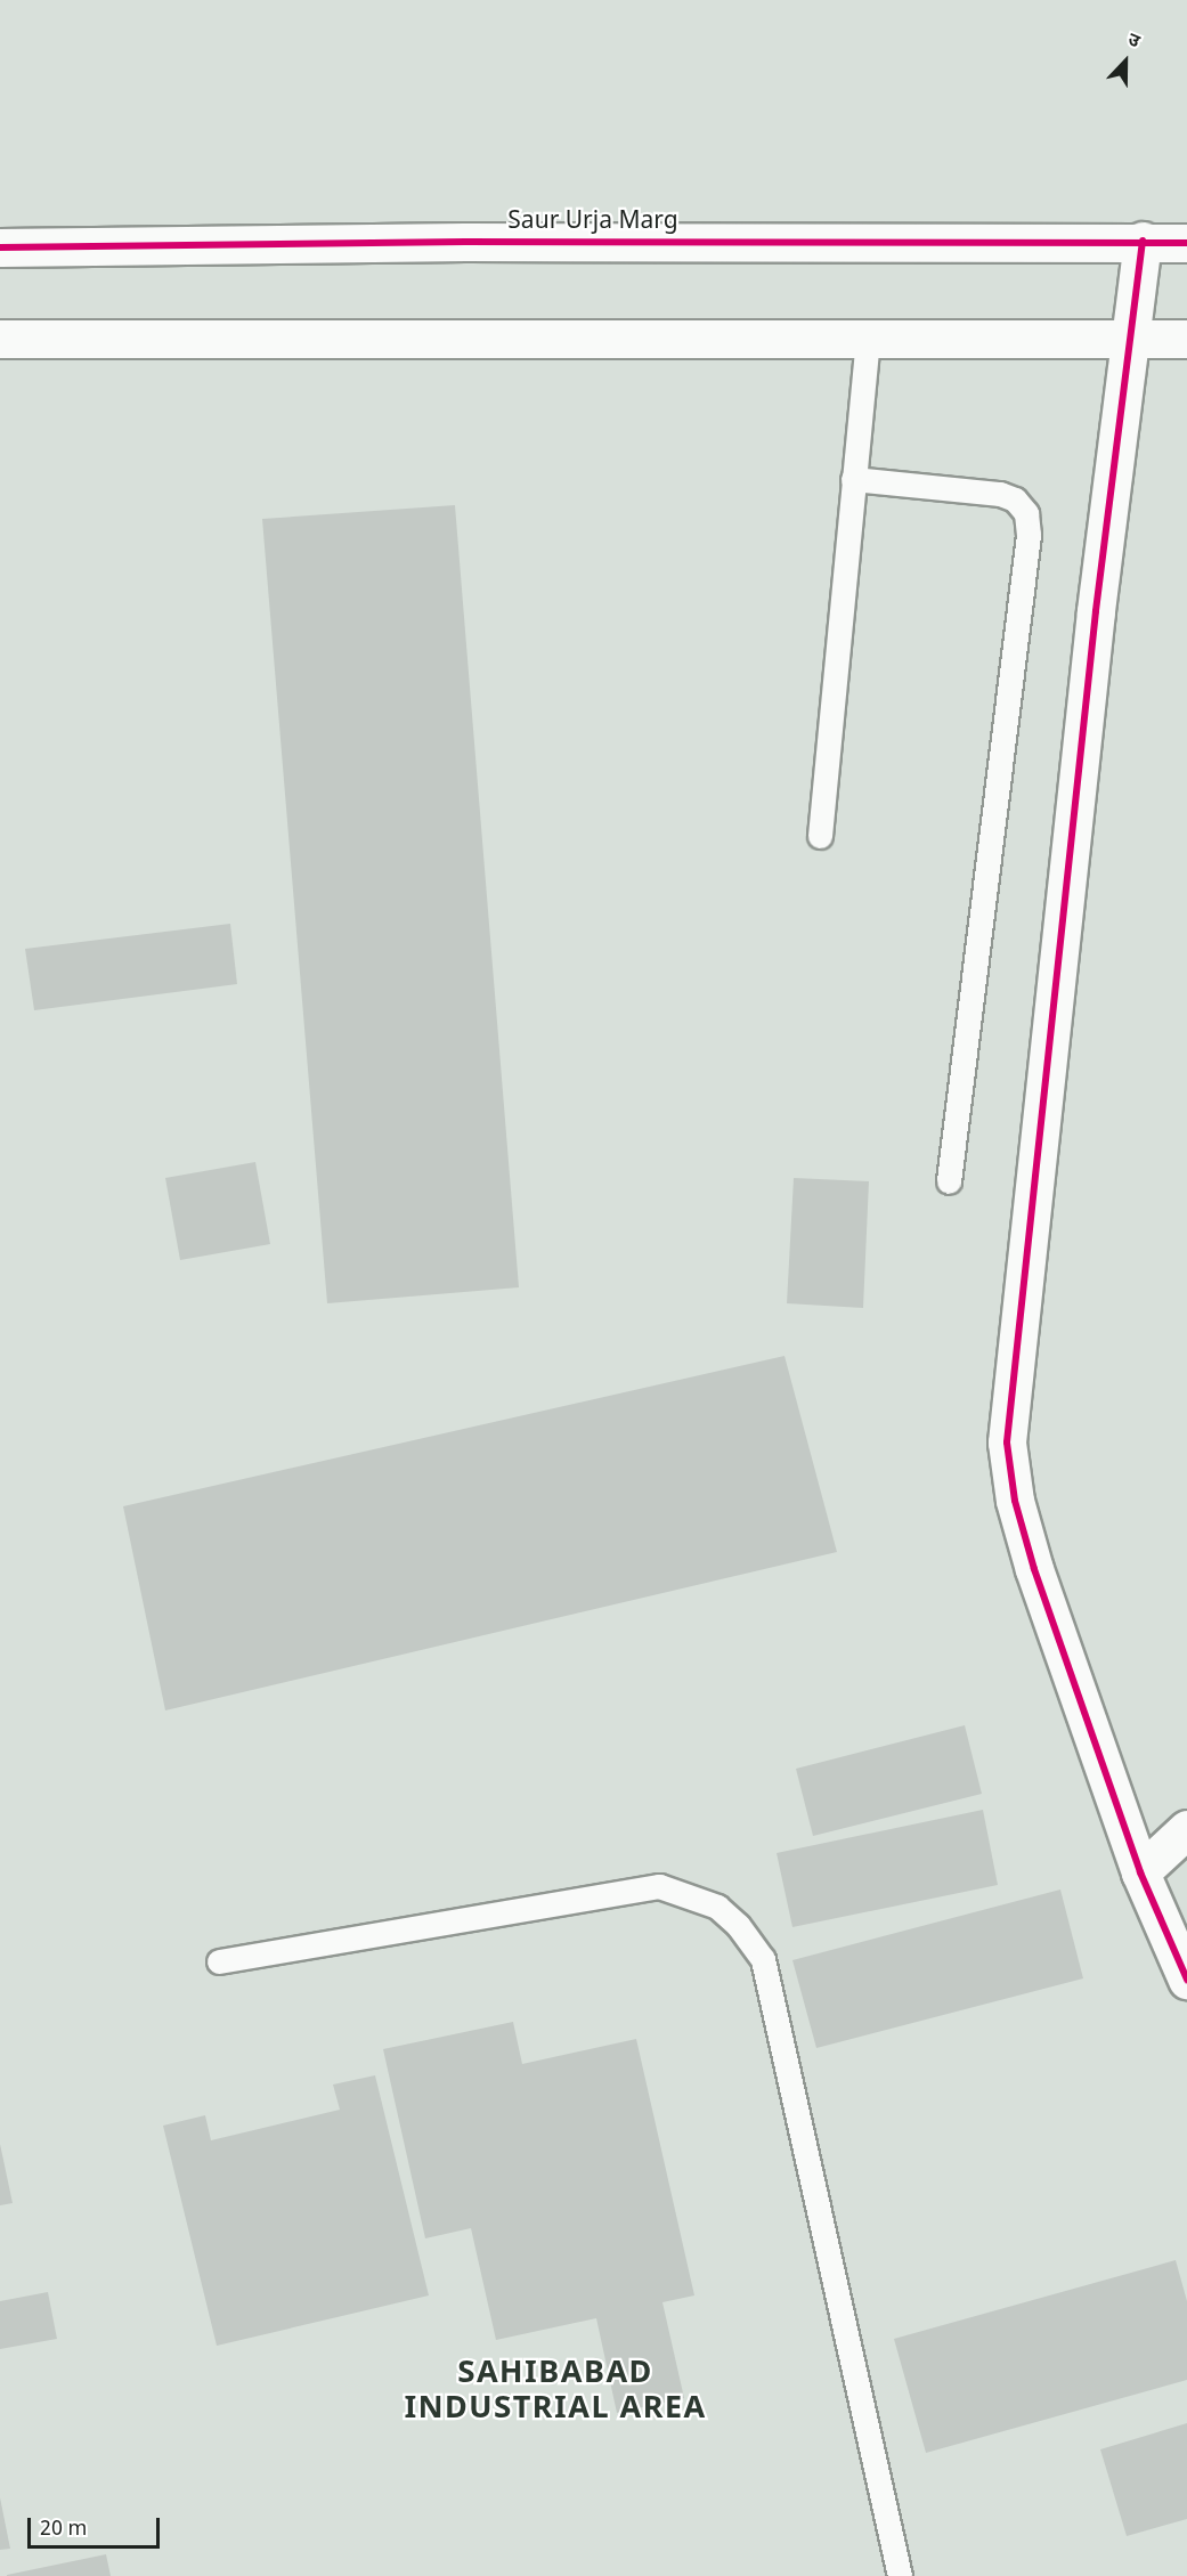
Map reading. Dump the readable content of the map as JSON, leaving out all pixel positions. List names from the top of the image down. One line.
{"streets":{"street":["Saur Urja Marg"]},"districts":["SAHIBABAD INDUSTRIAL AREA"],"scale_bar":"20 m","north":"top"}
